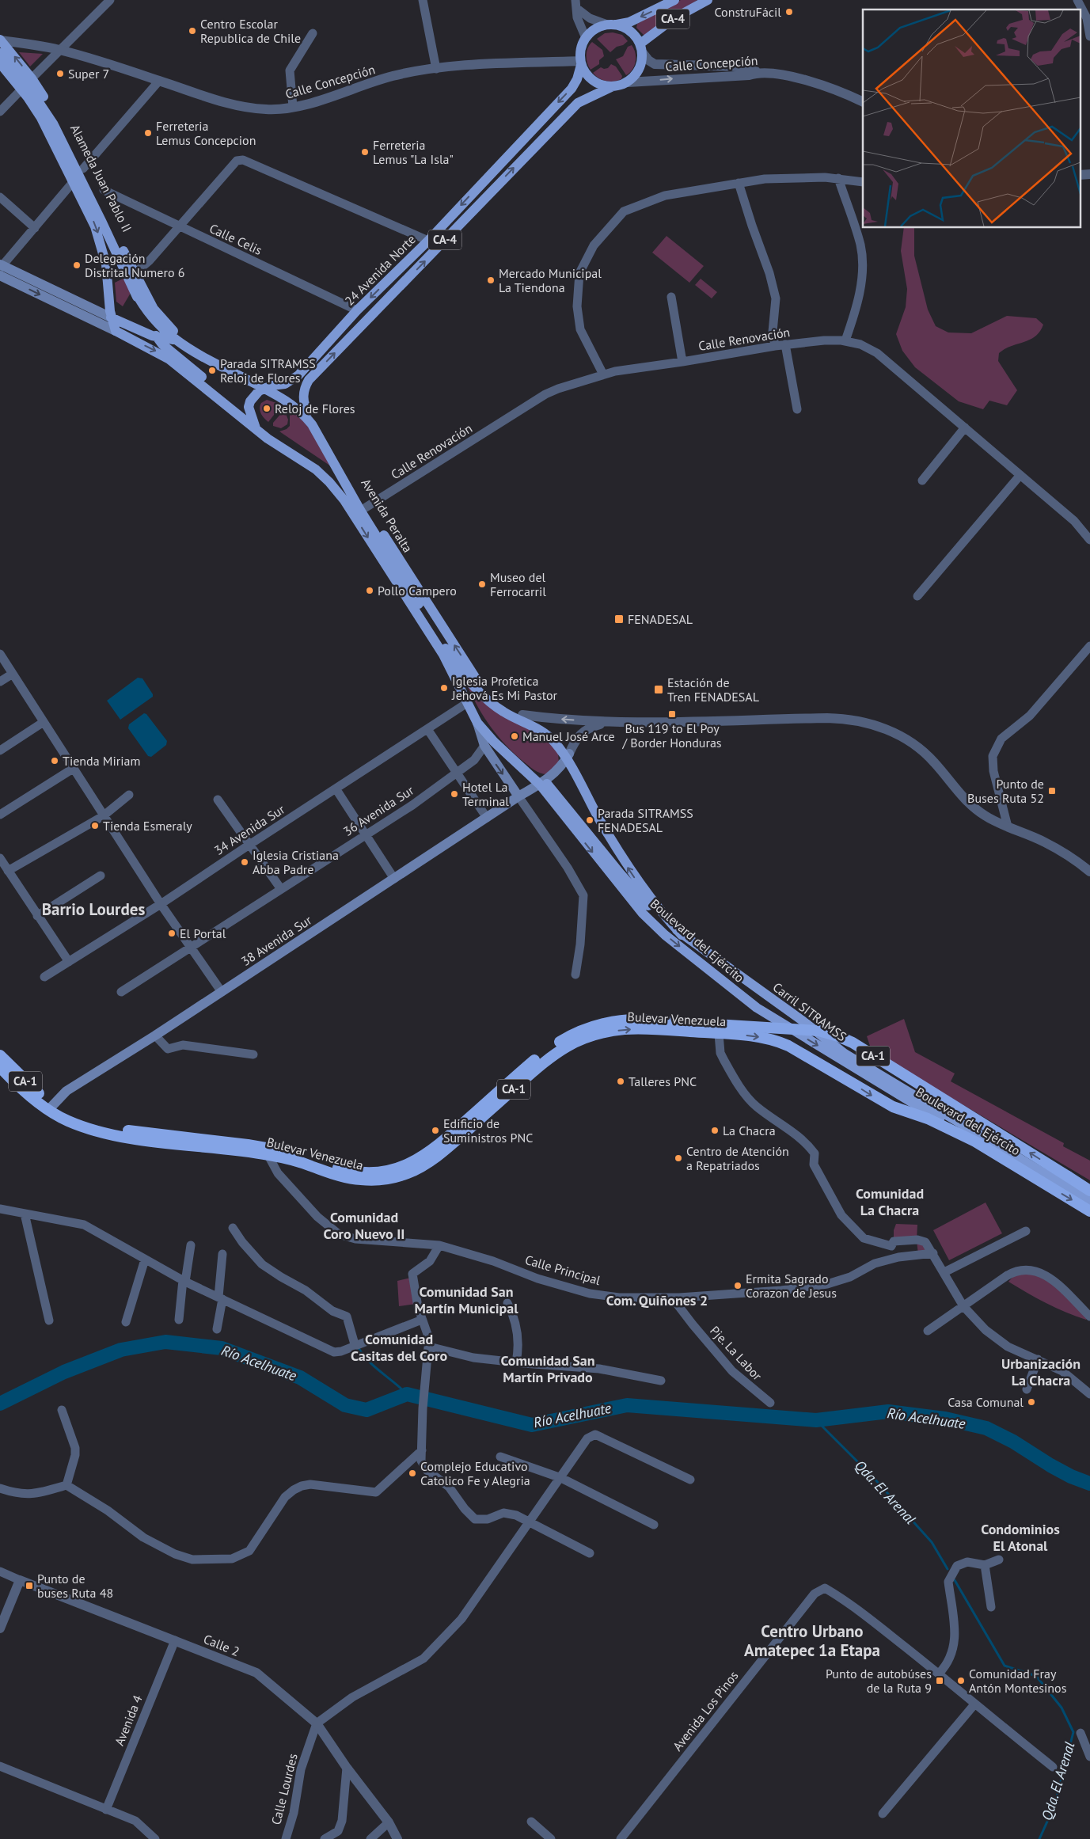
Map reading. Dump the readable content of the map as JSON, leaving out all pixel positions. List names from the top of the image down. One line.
{"streets":{"highway":["Boulevard del Ejército","Bulevar Venezuela","CA-1"],"main road":["CA-4","Alameda Juan Pablo II","24 Avenida Norte","Avenida Peralta","38 Avenida Sur","Carril SITRAMSS"],"street":["Calle Concepción","Calle Celis","Calle Renovación","36 Avenida Sur","34 Avenida Sur","Calle Principal","Pje. La Labor","Calle 2","Avenida Los Pinos","Avenida 4","Calle Lourdes"]},"crossings":[["CA-4","Calle Concepción"],["CA-4","24 Avenida Norte"],["Calle Concepción","Alameda Juan Pablo II"],["Calle Concepción","24 Avenida Norte"],["Alameda Juan Pablo II","Avenida Peralta"],["Calle Celis","24 Avenida Norte"],["24 Avenida Norte","Avenida Peralta"],["24 Avenida Norte","Carril SITRAMSS"],["Calle Renovación","Avenida Peralta"],["Calle Renovación","Carril SITRAMSS"],["Avenida Peralta","Carril SITRAMSS"],["38 Avenida Sur","Bulevar Venezuela"],["Boulevard del Ejército","Carril SITRAMSS"],["Boulevard del Ejército","Bulevar Venezuela"],["Bulevar Venezuela","Calle Principal"],["Calle Principal","Pje. La Labor"],["Calle 2","Avenida 4"],["Calle 2","Calle Lourdes"]],"districts":["Barrio Lourdes","Comunidad La Chacra","Comunidad Coro Nuevo II","Comunidad San Martín Municipal","Com. Quiñones 2","Comunidad Casitas del Coro","Comunidad San Martín Privado","Urbanización La Chacra","Condominios El Atonal","Centro Urbano Amatepec 1a Etapa"],"water":["Río Acelhuate","Qda. El Arenal"],"places":{"other":["ConstruFácil","Centro Escolar Republica de Chile","Super 7","Ferreteria Lemus Concepcion","Ferreteria Lemus \"La Isla\"","Delegación Distrital Numero 6","Mercado Municipal La Tiendona","Parada SITRAMSS Reloj de Flores","Reloj de Flores","Museo del Ferrocarril","Pollo Campero","Iglesia Profetica Jehová Es Mi Pastor","Manuel José Arce","Tienda Miriam","Hotel La Terminal","Parada SITRAMSS FENADESAL","Tienda Esmeraly","Iglesia Cristiana Abba Padre","El Portal","Talleres PNC","Edificio de Suministros PNC","La Chacra","Centro de Atención a Repatriados","Ermita Sagrado Corazon de Jesus","Casa Comunal","Complejo Educativo Catolico Fe y Alegria","Comunidad Fray Antón Montesinos"],"transit":["FENADESAL","Estación de Tren FENADESAL","Bus 119 to El Poy / Border Honduras","Punto de Buses Ruta 52","Punto de buses Ruta 48","Punto de autobúses de la Ruta 9"]}}
